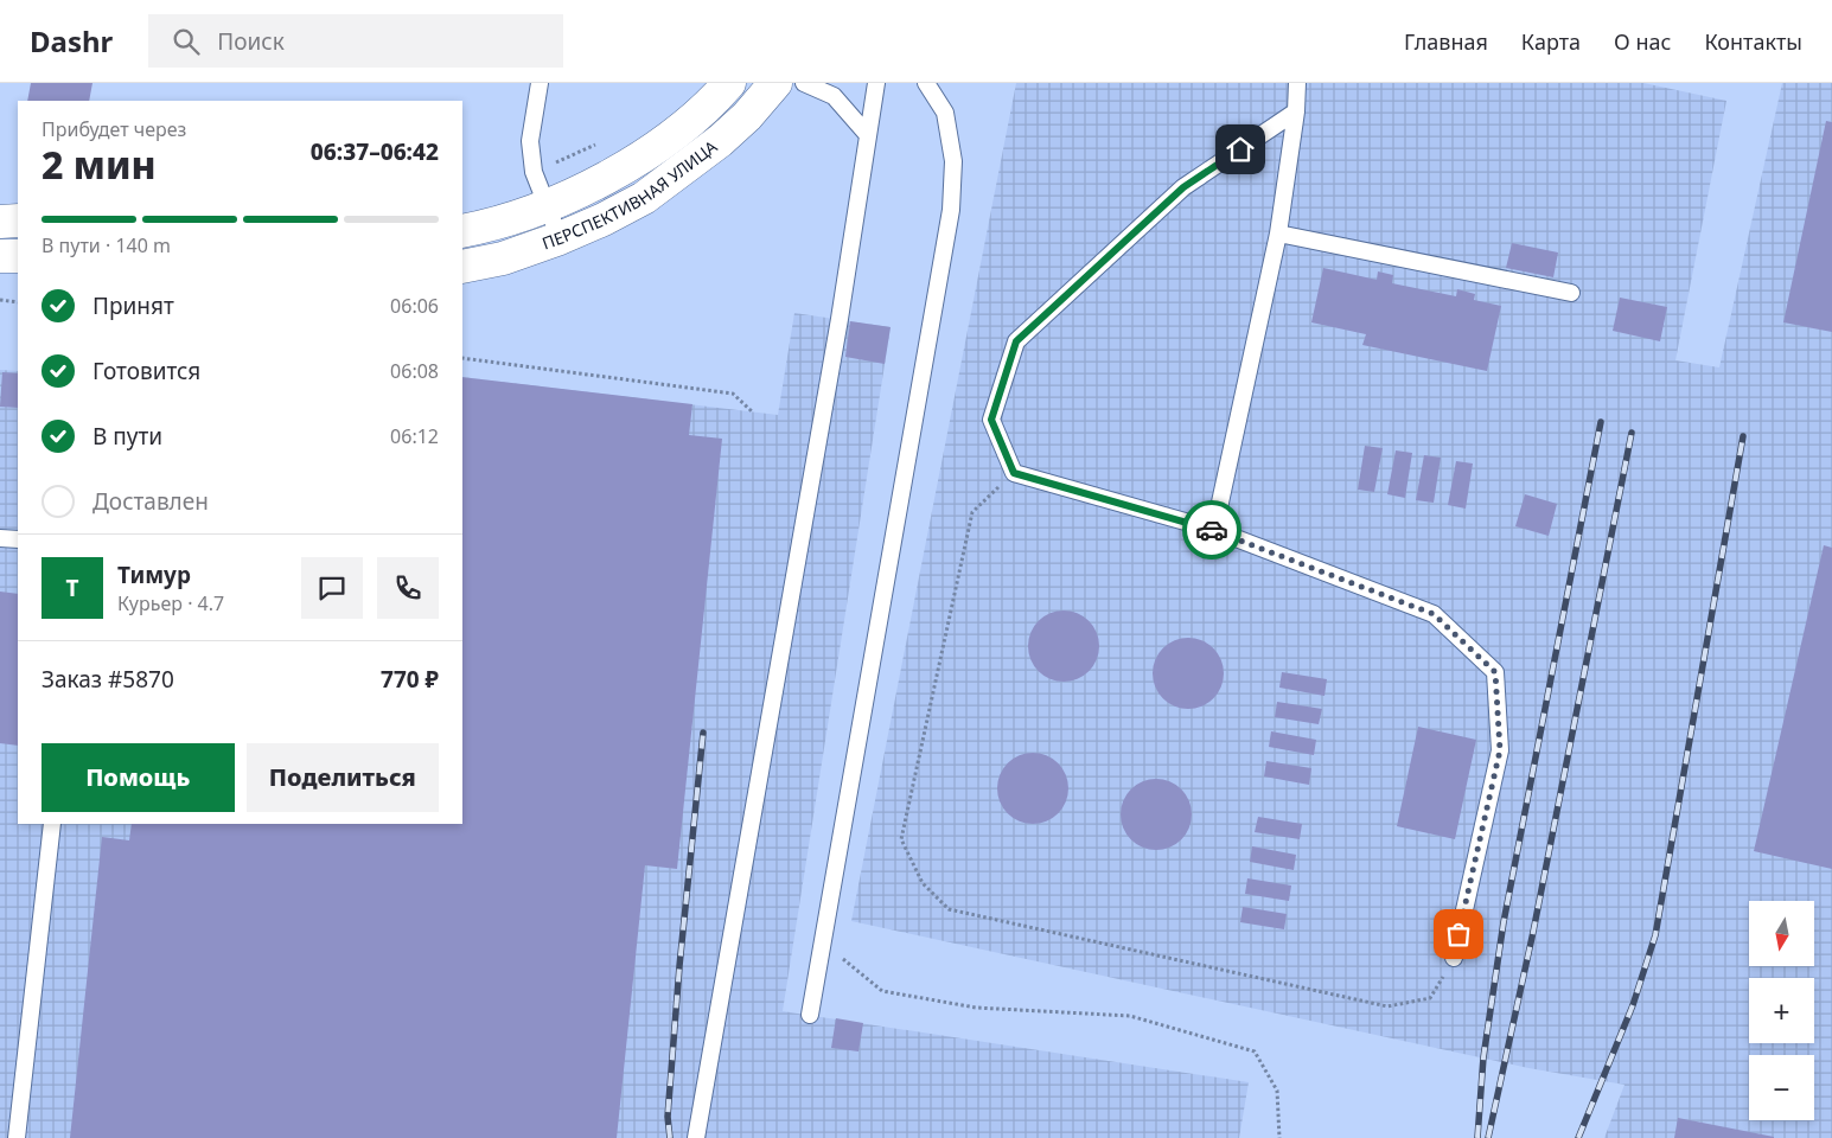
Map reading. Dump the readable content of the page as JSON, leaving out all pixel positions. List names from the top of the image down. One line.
{"streets":{"main road":["ПЕРСПЕКТИВНАЯ УЛИЦА"]},"north":"bottom","page":{"header":"Dashr","search":"Поиск","nav":["Главная","Карта","О нас","Контакты"],"heading":["2 мин","Прибудет через","06:37–06:42"],"panel":["Тимур","Курьер · 4.7","Заказ #5870","770 ₽"],"bar":"В пути · 140 m","list":[["Принят","06:06"],["Готовится","06:08"],["В пути","06:12"],"Доставлен"],"round":"Т","buttons":["Помощь","Поделиться"],"map_buttons":["+","−"]}}
